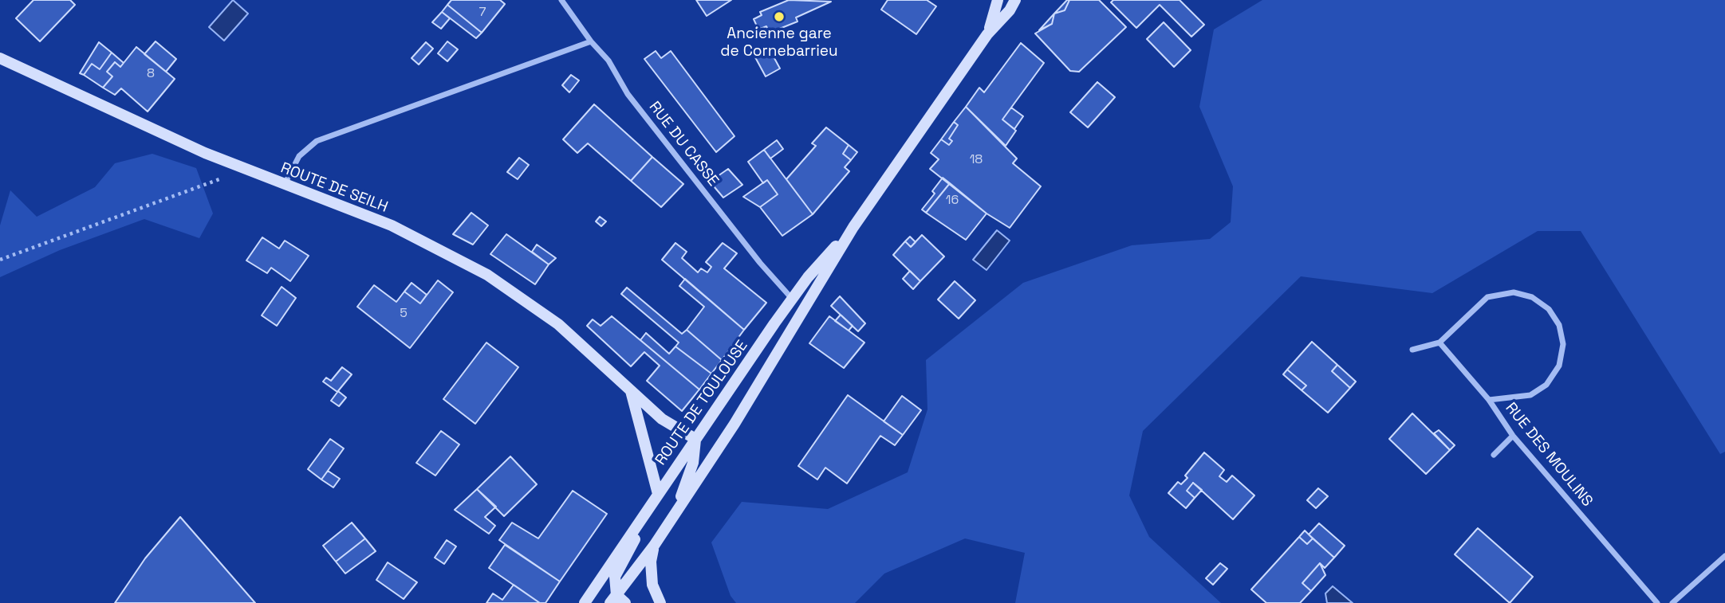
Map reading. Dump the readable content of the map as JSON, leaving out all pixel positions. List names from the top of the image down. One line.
{"streets":{"main road":["ROUTE DE SEILH","ROUTE DE TOULOUSE"],"street":["RUE DU CASSE","RUE DES MOULINS"]},"crossings":[["RUE DU CASSE","ROUTE DE TOULOUSE"],["ROUTE DE SEILH","ROUTE DE TOULOUSE"]],"places":["Ancienne gare de Cornebarrieu"],"house_numbers":["7","8","18","16","5"]}
